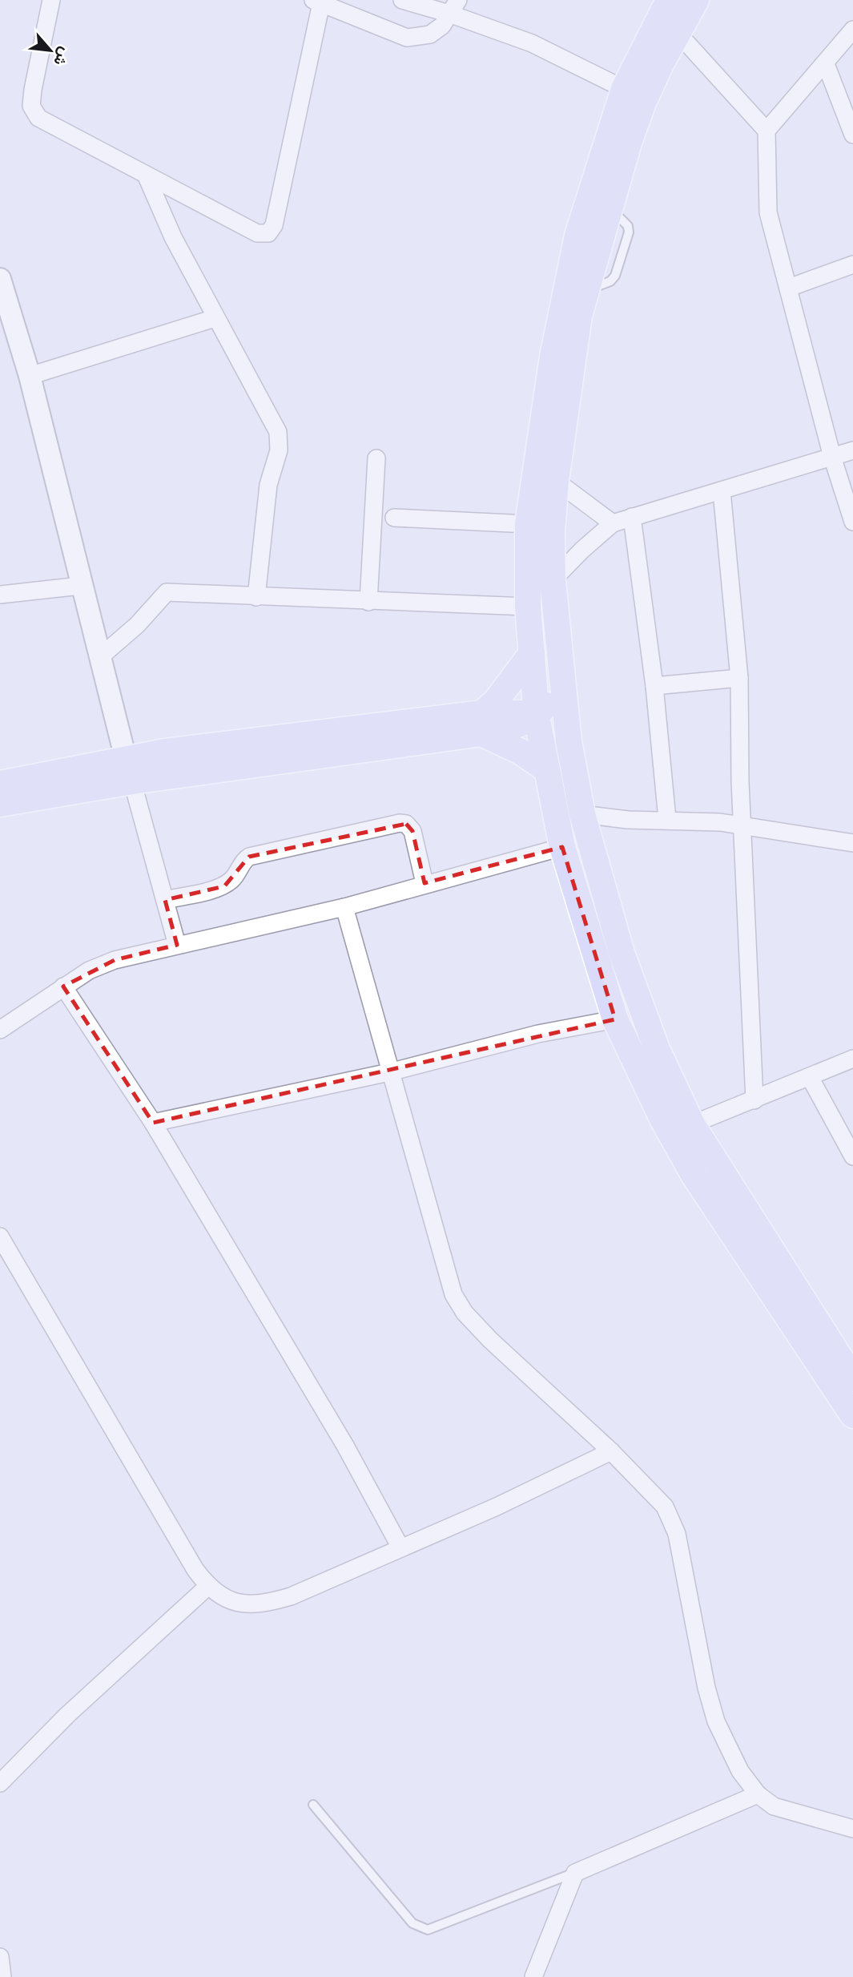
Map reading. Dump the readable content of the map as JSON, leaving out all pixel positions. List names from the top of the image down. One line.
{"north":"bottom right"}
